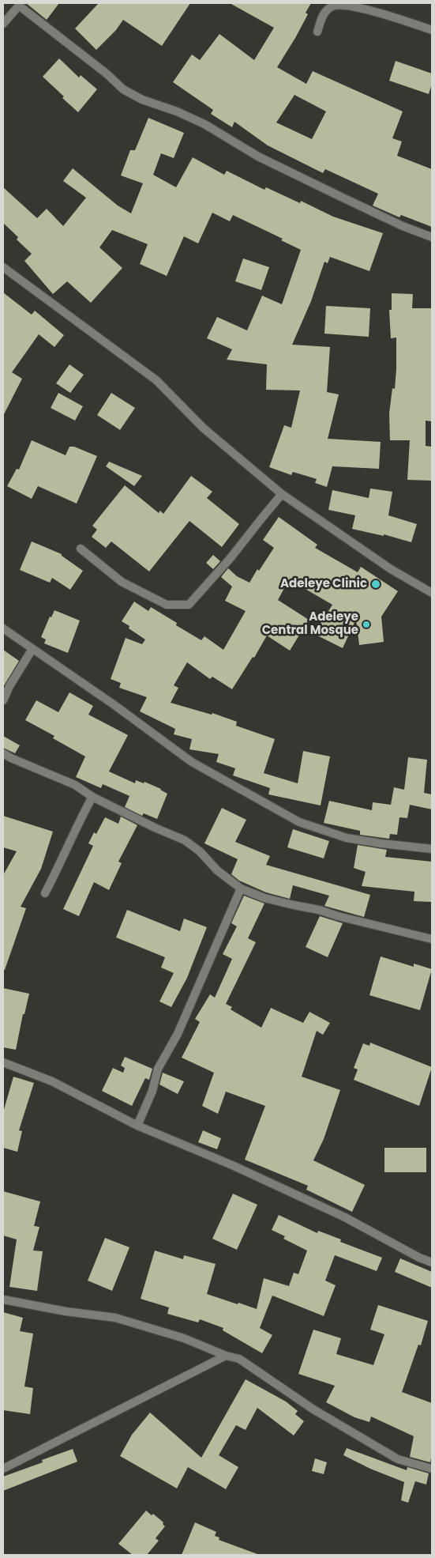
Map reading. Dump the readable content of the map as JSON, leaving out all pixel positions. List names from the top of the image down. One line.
{"places":["Adeleye Clinic","Adeleye Central Mosque"]}
